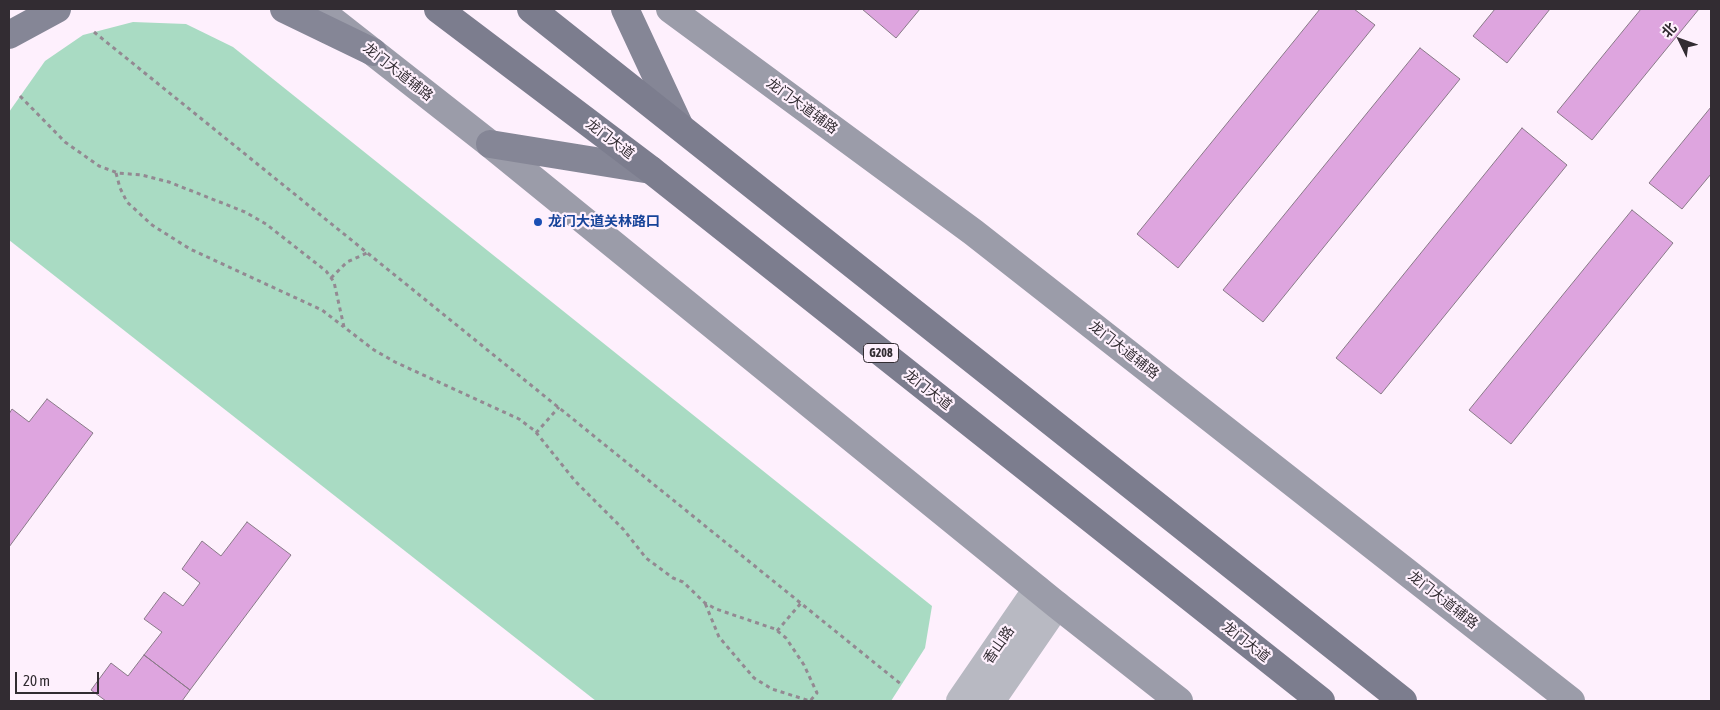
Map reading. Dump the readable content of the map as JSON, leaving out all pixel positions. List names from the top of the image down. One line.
{"streets":{"highway":["龙门大道","G208"],"main road":["龙门大道辅路"],"street":["香山路"]},"crossings":[["龙门大道辅路","香山路"]],"places":["龙门大道关林路口"],"scale_bar":"20 m","north":"top left"}
